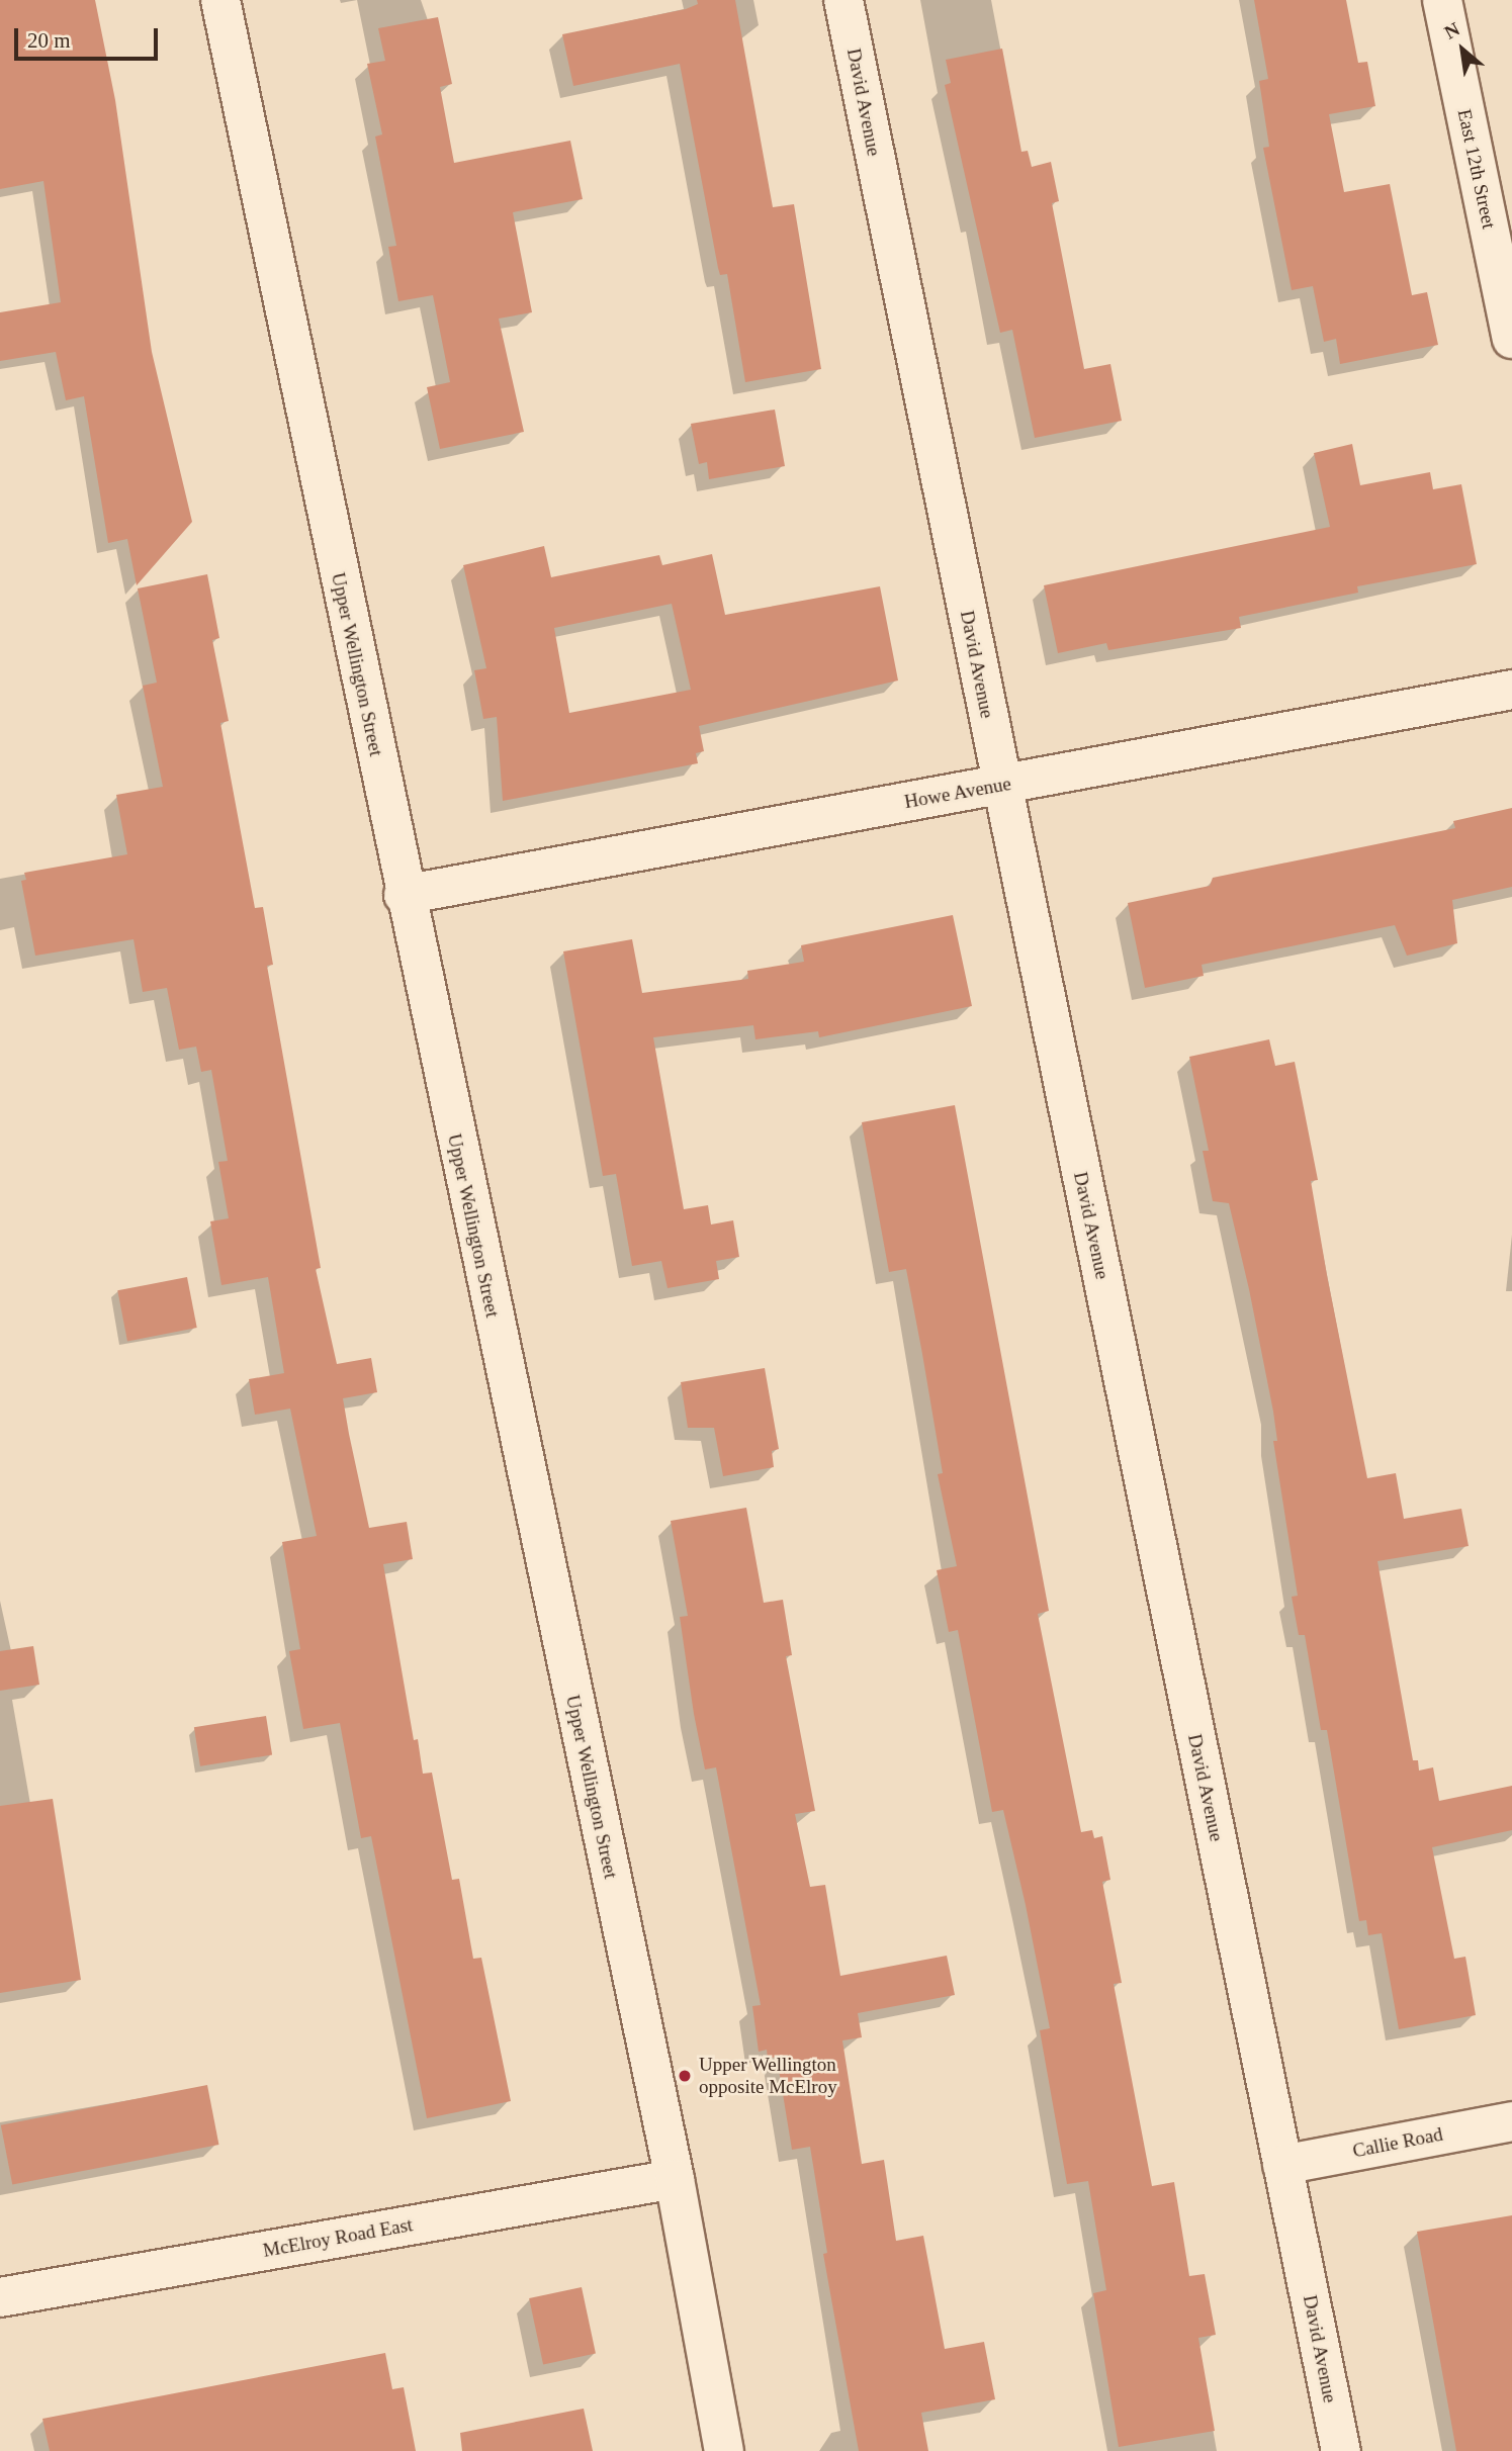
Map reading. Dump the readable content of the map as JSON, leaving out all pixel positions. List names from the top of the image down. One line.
{"streets":{"street":["David Avenue","East 12th Street","Upper Wellington Street","Howe Avenue","Callie Road","McElroy Road East"]},"crossings":[["David Avenue","Howe Avenue"],["David Avenue","Callie Road"],["Upper Wellington Street","Howe Avenue"],["Upper Wellington Street","McElroy Road East"]],"places":["Upper Wellington opposite McElroy"],"scale_bar":"20 m","north":"top left"}
